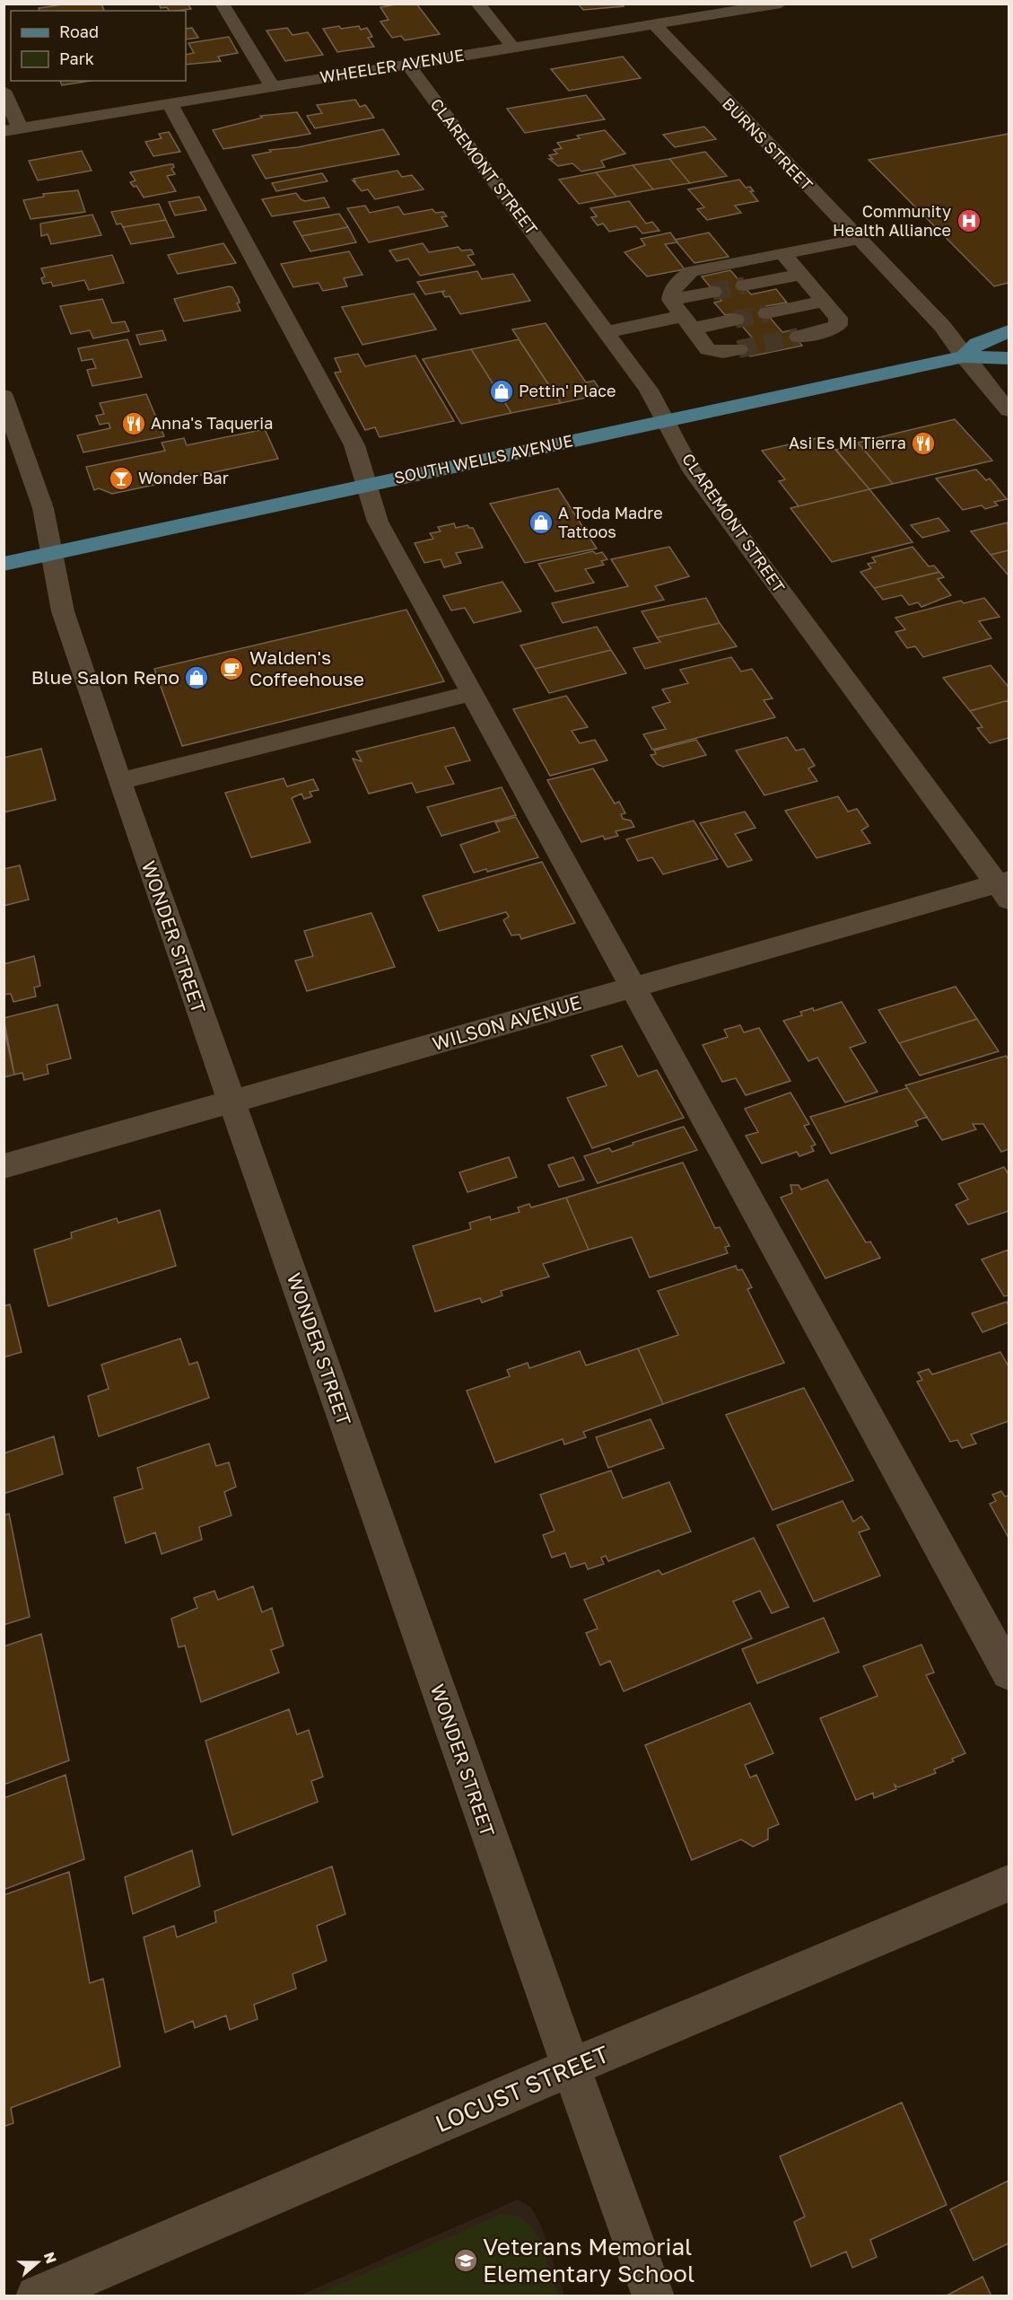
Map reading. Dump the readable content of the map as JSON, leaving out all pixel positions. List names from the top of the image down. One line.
{"streets":{"main road":["SOUTH WELLS AVENUE"],"street":["WHEELER AVENUE","BURNS STREET","CLAREMONT STREET","WONDER STREET","WILSON AVENUE","LOCUST STREET"]},"crossings":[["WHEELER AVENUE","BURNS STREET"],["WHEELER AVENUE","CLAREMONT STREET"],["BURNS STREET","SOUTH WELLS AVENUE"],["CLAREMONT STREET","SOUTH WELLS AVENUE"],["CLAREMONT STREET","WILSON AVENUE"],["SOUTH WELLS AVENUE","WONDER STREET"],["WONDER STREET","WILSON AVENUE"],["WONDER STREET","LOCUST STREET"]],"places":{"hospital":["Community Health Alliance"],"shop":["Pettin' Place","A Toda Madre Tattoos","Blue Salon Reno"],"restaurant":["Anna's Taqueria","Asi Es Mi Tierra"],"bar":["Wonder Bar"],"cafe":["Walden's Coffeehouse"],"school or university":["Veterans Memorial Elementary School"]},"legend":["Road","Park"],"north":"right"}
